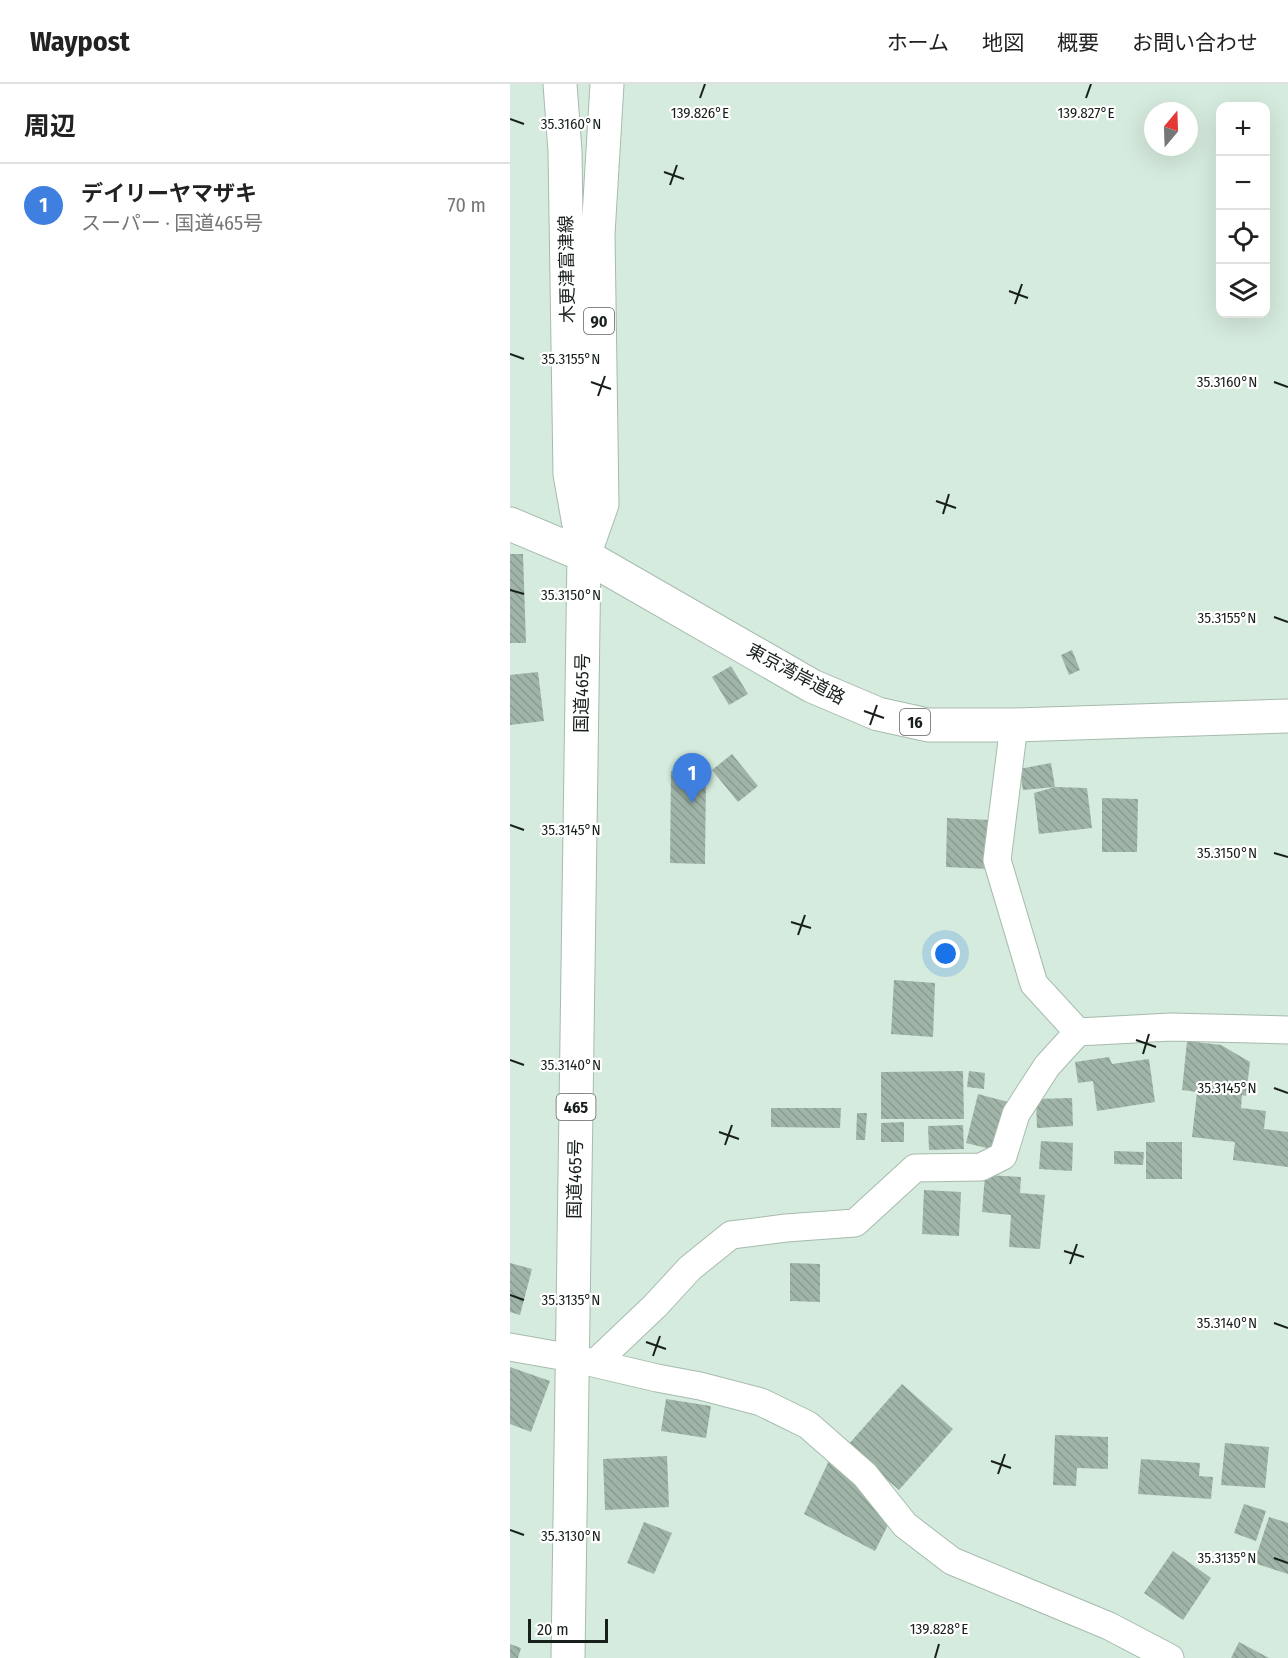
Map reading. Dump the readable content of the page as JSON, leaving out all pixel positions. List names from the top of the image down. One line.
{"streets":{"main road":["木更津富津線","90","東京湾岸道路","国道465号","16","465"]},"crossings":[["木更津富津線","東京湾岸道路"],["木更津富津線","国道465号"],["東京湾岸道路","国道465号"]],"scale_bar":"20 m","north":"top","page":{"header":"Waypost","nav":["ホーム","地図","概要","お問い合わせ"],"heading":"周辺","map_buttons":["+","−"],"list":[{"mark":"1","name":"デイリーヤマザキ","note":"スーパー · 国道465号","value":"70 m"}],"pins":"1","scale":"20 m"},"coordinates":["139.826°E","139.827°E","35.3160°N","35.3155°N","35.3150°N","35.3145°N","35.3140°N","35.3135°N","35.3130°N","139.828°E"]}
